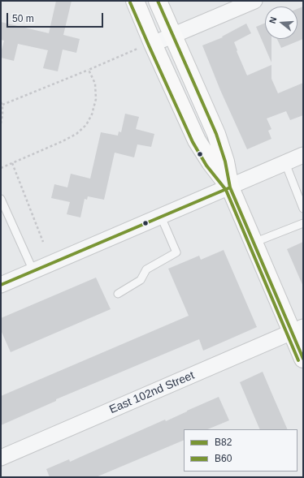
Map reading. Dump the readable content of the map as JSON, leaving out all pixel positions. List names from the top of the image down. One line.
{"streets":{"street":["East 102nd Street"]},"lines":["transit line B82","transit line B60"],"legend":["B82","B60"],"scale_bar":"50 m","north":"left"}
